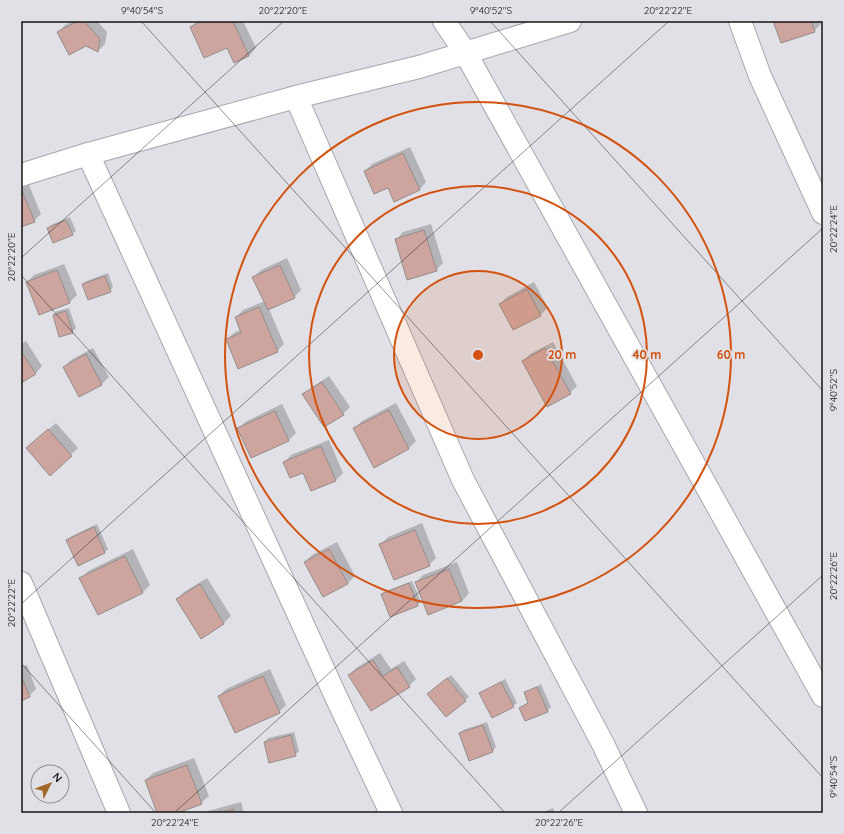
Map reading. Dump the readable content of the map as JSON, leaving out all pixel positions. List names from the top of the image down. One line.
{"north":"top right","coordinates":["9°40'54\"S","20°22'20\"E","9°40'52\"S","20°22'22\"E","20°22'24\"E","20°22'26\"E"],"rings":["20 m","40 m","60 m"]}
